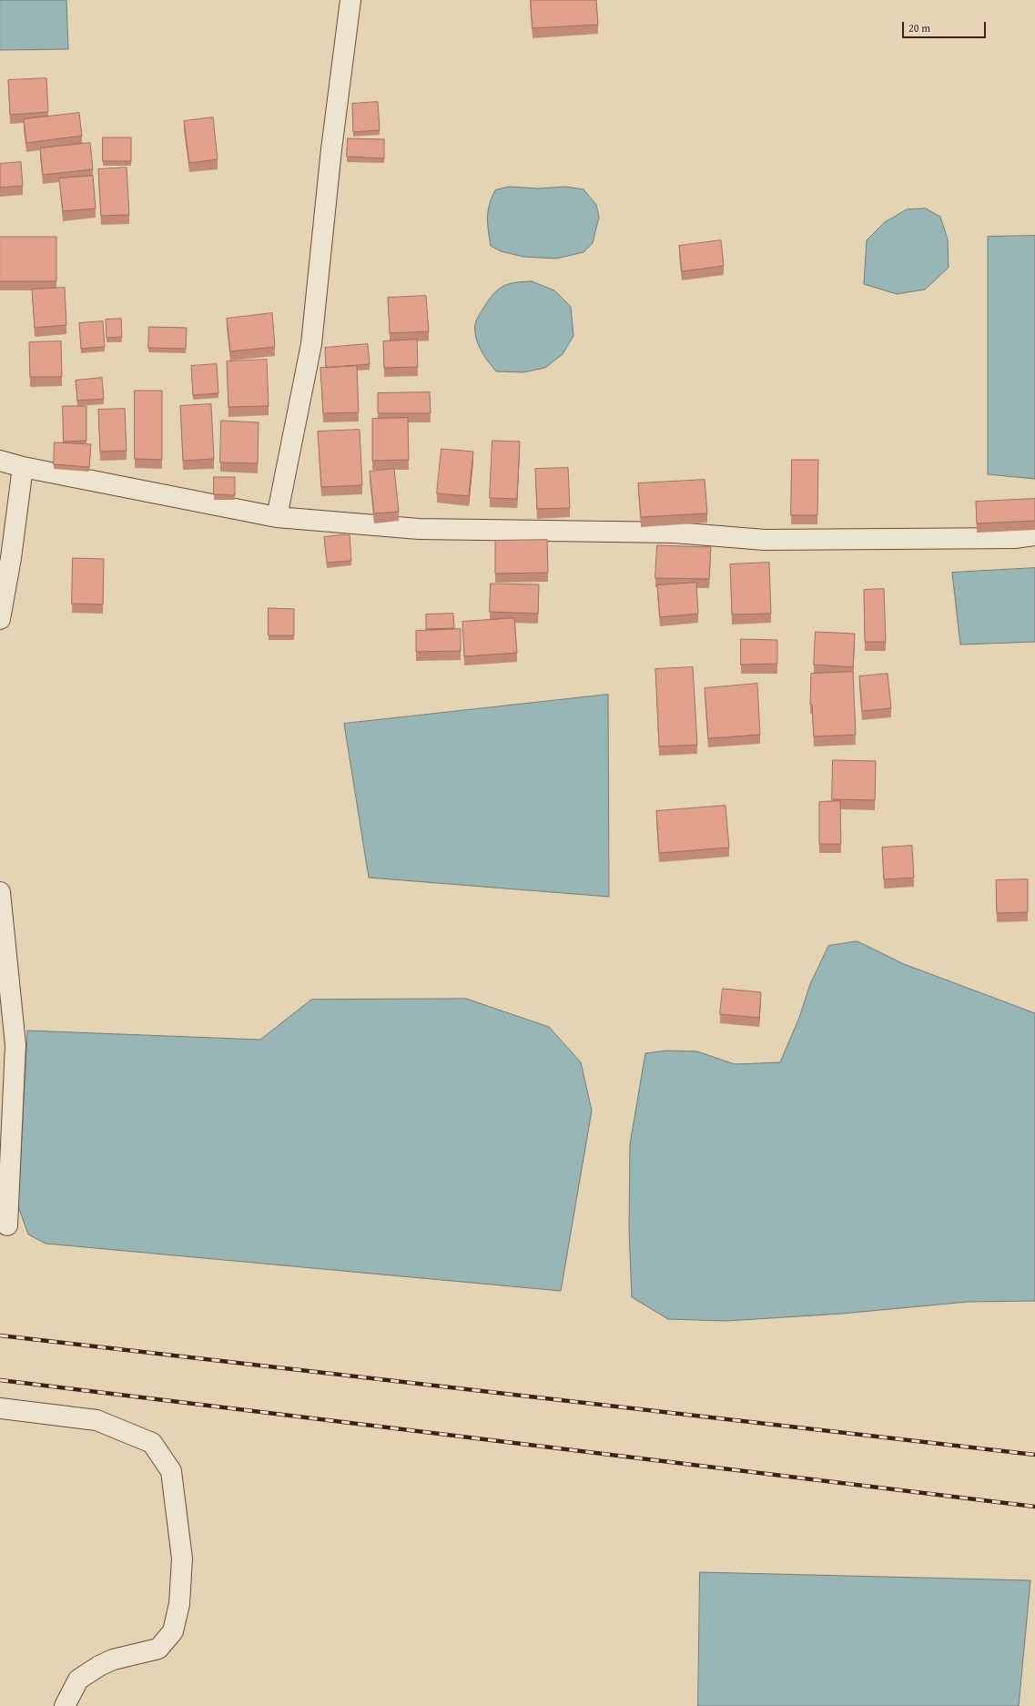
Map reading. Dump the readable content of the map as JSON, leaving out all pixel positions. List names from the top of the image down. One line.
{"scale_bar":"20 m"}
